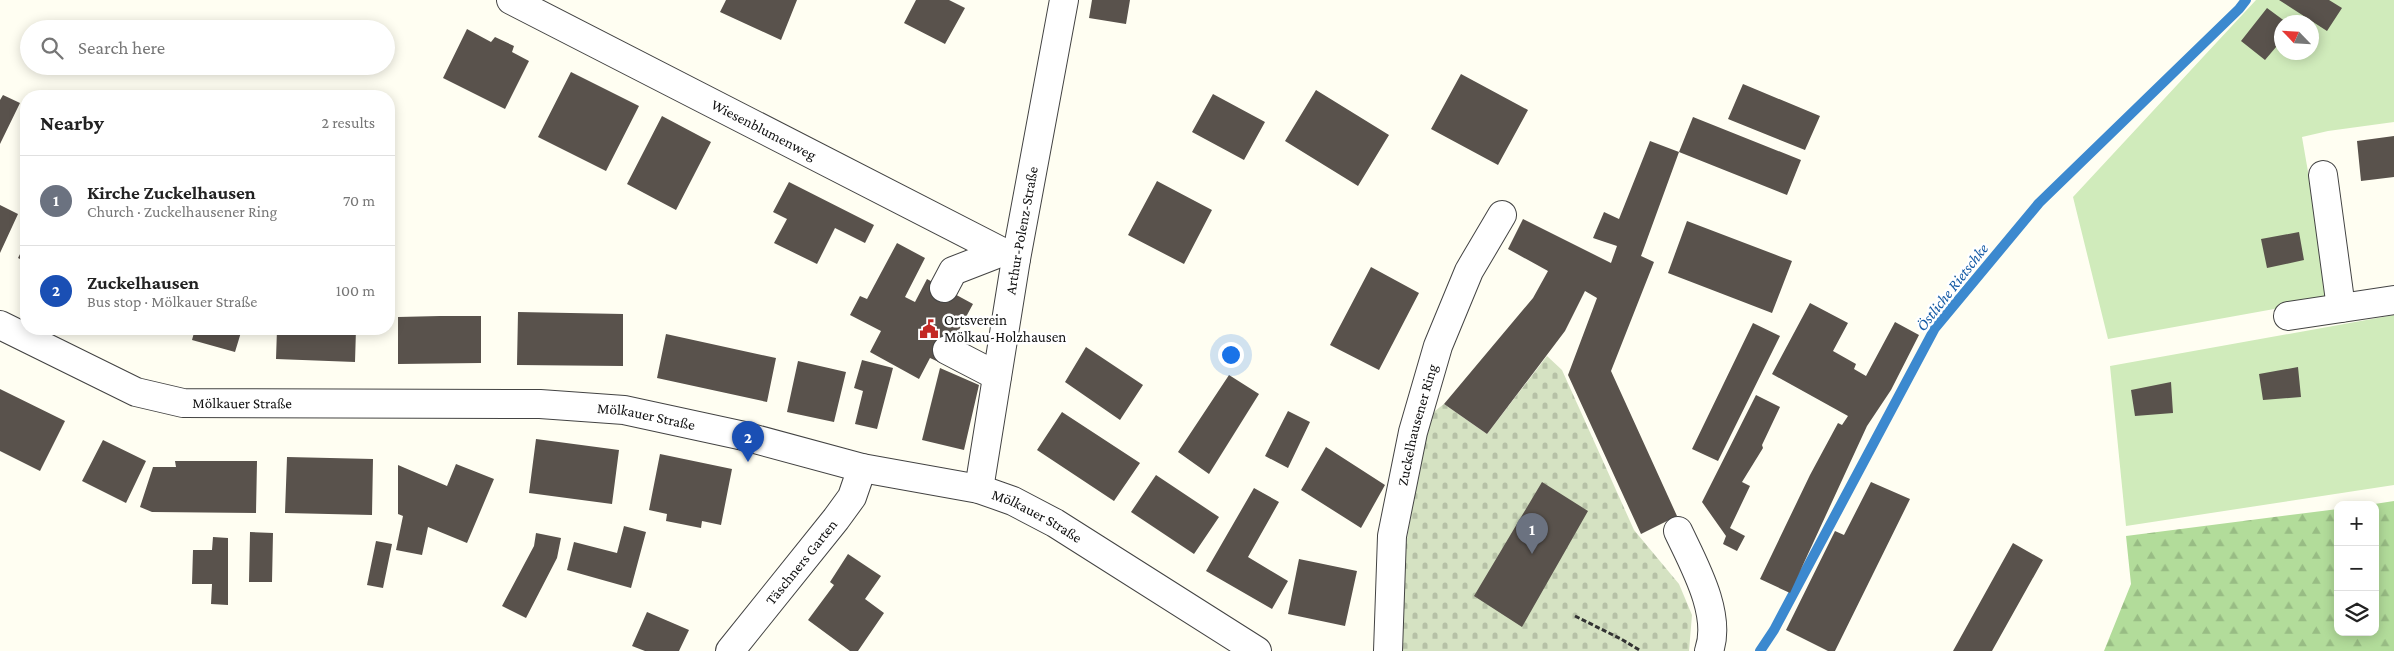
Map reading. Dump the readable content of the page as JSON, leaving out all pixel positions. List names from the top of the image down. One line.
{"streets":{"street":["Wiesenblumenweg","Arthur-Polenz-Straße","Mölkauer Straße","Zuckelhausener Ring","Täschners Garten"]},"crossings":[["Wiesenblumenweg","Arthur-Polenz-Straße"],["Arthur-Polenz-Straße","Mölkauer Straße"],["Mölkauer Straße","Täschners Garten"]],"water":["Östliche Rietschke"],"places":{"public building":["Ortsverein Mölkau-Holzhausen"]},"north":"top left","page":{"search":"Search here","heading":["Nearby","2 results"],"list":[{"mark":"1","name":"Kirche Zuckelhausen","note":"Church · Zuckelhausener Ring","value":"70 m"},{"mark":"2","name":"Zuckelhausen","note":"Bus stop · Mölkauer Straße","value":"100 m"}],"pins":["2","1"],"map_buttons":["+","−"]}}
